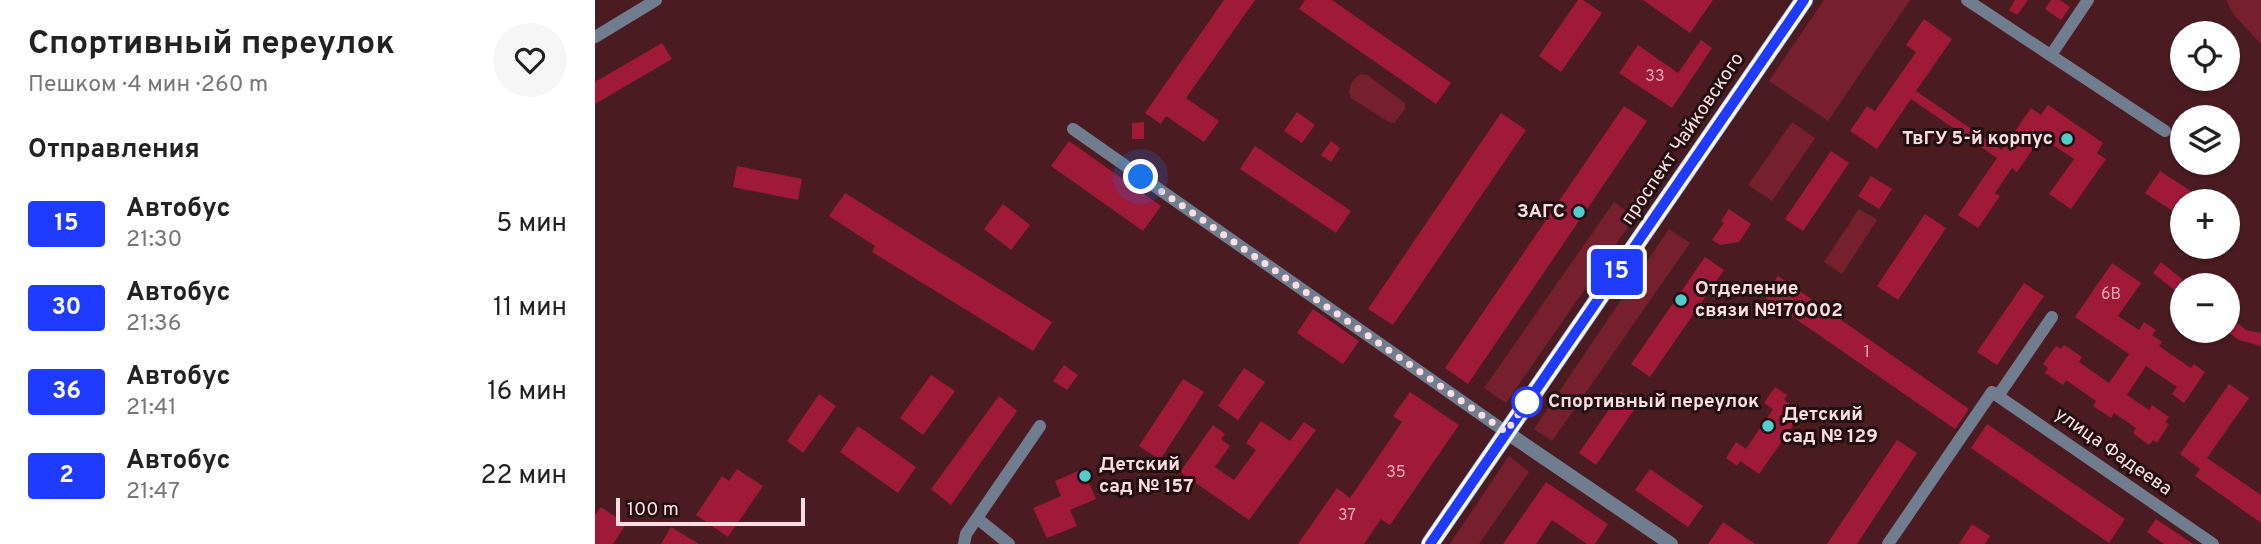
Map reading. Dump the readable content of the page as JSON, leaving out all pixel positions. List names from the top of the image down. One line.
{"streets":{"main road":["проспект Чайковского"],"street":["улица Фадеева"]},"places":["ТвГУ 5-й корпус","ЗАГС","Отделение связи №170002","Спортивный переулок","Детский сад № 129","Детский сад № 157"],"lines":["bus line 15"],"house_numbers":["33","6В","1","35","37"],"scale_bar":"100 m","page":{"heading":[["Спортивный переулок","Пешком · 4 мин · 260 m"],"Отправления"],"on_map":"15","map_buttons":["+","−"],"list":[{"mark":"15","name":"Автобус","note":"21:30","value":"5 мин"},{"mark":"30","name":"Автобус","note":"21:36","value":"11 мин"},{"mark":"36","name":"Автобус","note":"21:41","value":"16 мин"},{"mark":"2","name":"Автобус","note":"21:47","value":"22 мин"}],"scale":"100 m"}}
